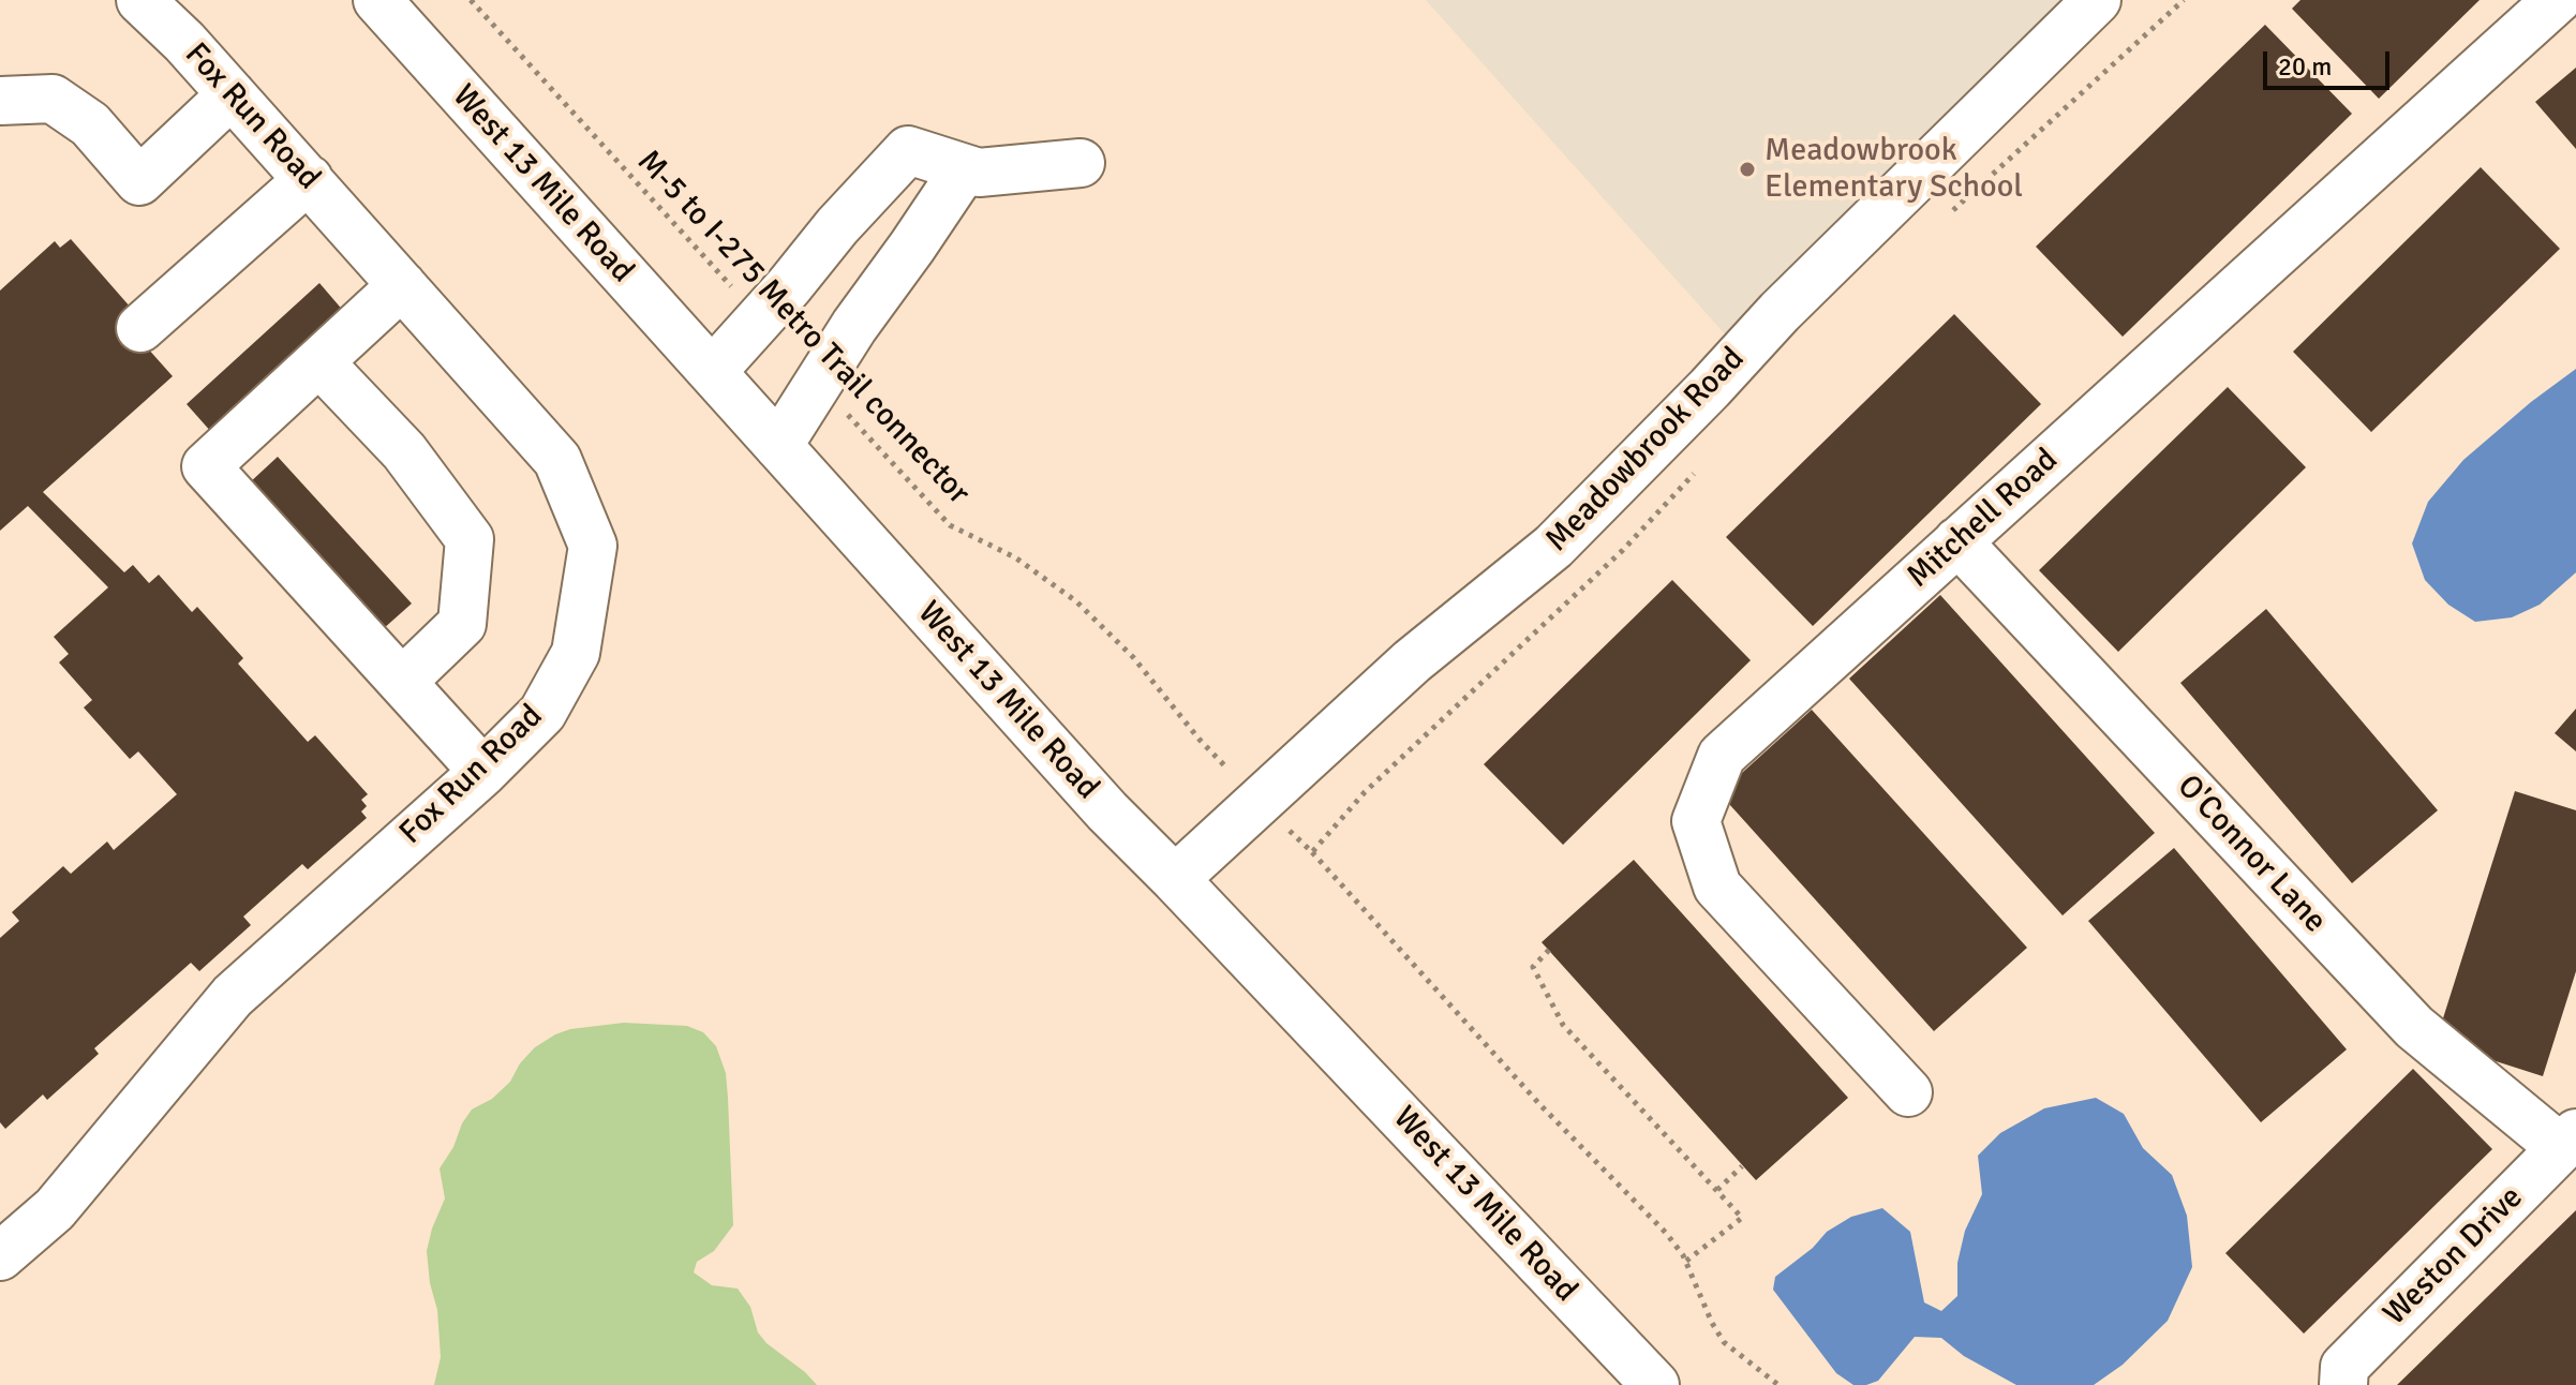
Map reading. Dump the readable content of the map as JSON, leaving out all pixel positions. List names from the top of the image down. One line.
{"streets":{"street":["Fox Run Road","West 13 Mile Road","Meadowbrook Road","Mitchell Road","O'Connor Lane","Weston Drive"],"path":["M-5 to I-275 Metro Trail connector"]},"crossings":[["West 13 Mile Road","Meadowbrook Road"],["M-5 to I-275 Metro Trail connector","Meadowbrook Road"],["Mitchell Road","O'Connor Lane"],["O'Connor Lane","Weston Drive"]],"places":["Meadowbrook Elementary School"],"scale_bar":"20 m"}
